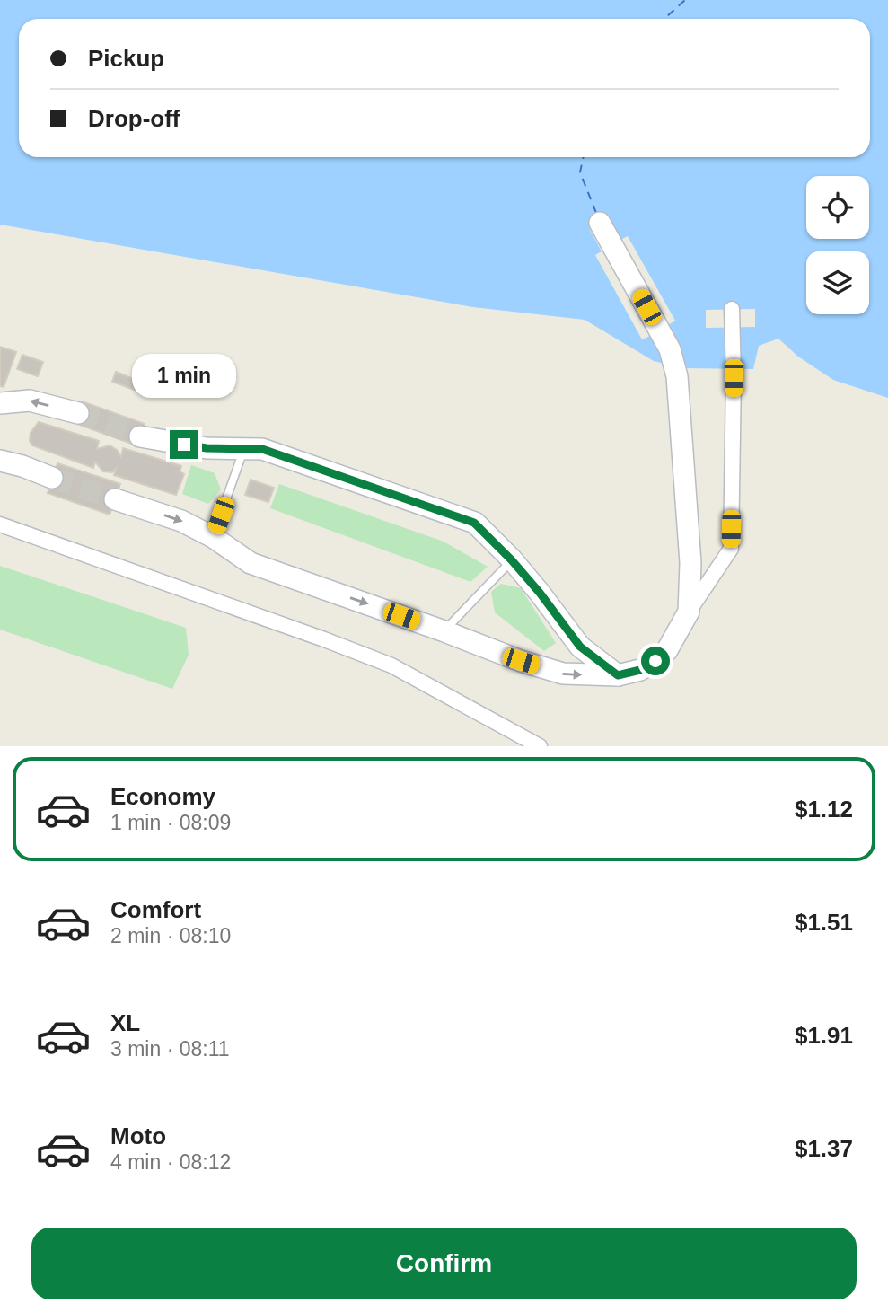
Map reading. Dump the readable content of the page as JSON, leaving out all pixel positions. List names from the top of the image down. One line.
{"page":{"banner":["Pickup","Drop-off"],"bubble":"1 min","list":[{"name":"Economy","note":"1 min · 08:09","value":"$1.12"},{"name":"Comfort","note":"2 min · 08:10","value":"$1.51"},{"name":"XL","note":"3 min · 08:11","value":"$1.91"},{"name":"Moto","note":"4 min · 08:12","value":"$1.37"}],"buttons":"Confirm"}}
